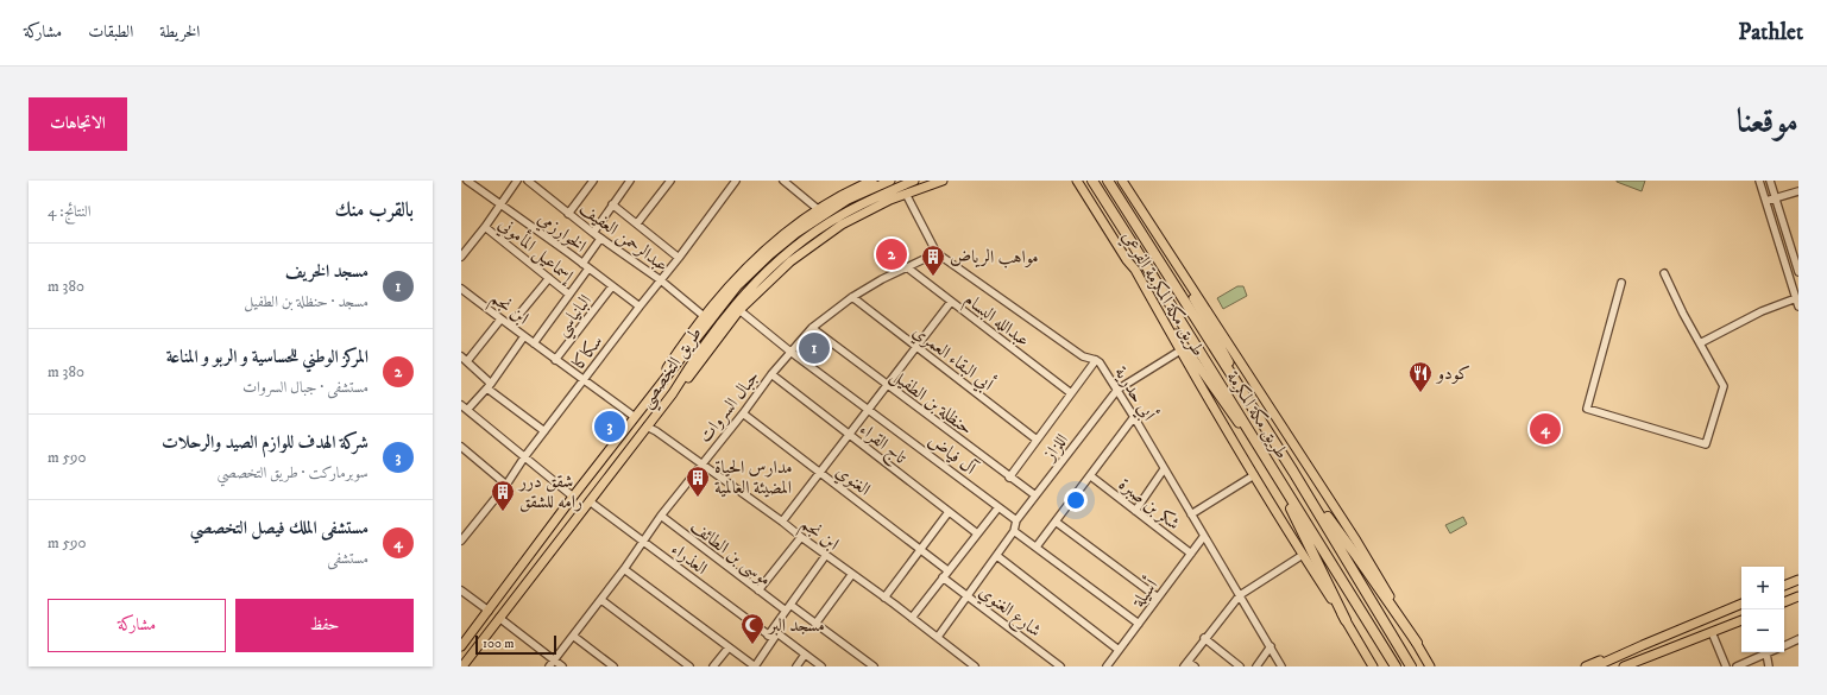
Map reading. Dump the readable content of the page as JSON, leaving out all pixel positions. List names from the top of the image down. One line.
{"streets":{"highway":["طريق مكة المكرمة"],"main road":["طريق مكة المكرمة الفرعي","طريق التخصصي"],"street":["الخوارزمي","عبدالرحمن العفيف","إسماعيل المأموني","ابن نجم","البانياسي","عبدالله البسام","سكاكا","أبي البقاء العمري","أبي حدرية","حنظلة بن الطفيل","جبال السروات","تاج القراء","اللزاز","آل فياض","الغنوي","شكر بن صبرة","موسى بن الطائف","العذراء","أسيلة","شارع الغنوي"]},"crossings":[["الخوارزمي","البانياسي"],["الخوارزمي","سكاكا"],["عبدالرحمن العفيف","سكاكا"],["ابن نجم","البانياسي"],["ابن نجم","سكاكا"],["ابن نجم","طريق التخصصي"],["ابن نجم","جبال السروات"],["عبدالله البسام","جبال السروات"],["أبي البقاء العمري","جبال السروات"],["طريق التخصصي","العذراء"],["أبي حدرية","جبال السروات"],["أبي حدرية","اللزاز"],["أبي حدرية","أسيلة"],["حنظلة بن الطفيل","جبال السروات"],["حنظلة بن الطفيل","اللزاز"],["جبال السروات","تاج القراء"],["جبال السروات","آل فياض"],["جبال السروات","الغنوي"],["جبال السروات","موسى بن الطائف"],["جبال السروات","العذراء"],["اللزاز","آل فياض"],["شكر بن صبرة","أسيلة"]],"places":{"building":["مواهب الرياض","مدارس الحياة المضيئة العالمية","شقق درر رامه للشقق"],"restaurant":["كودو"],"mosque":["مسجد البر"]},"scale_bar":"100 m","page":{"header":"Pathlet","nav":["الخريطة","الطبقات","مشاركة"],"title":"موقعنا","buttons":["الاتجاهات",["حفظ","مشاركة"]],"heading":["بالقرب منك","النتائج: 4"],"pins":["2","1","3","4"],"list":[{"mark":"1","name":"مسجد الخريف","note":"مسجد · حنظلة بن الطفيل","value":"380 m"},{"mark":"2","name":"المركز الوطني للحساسية و الربو و المناعة","note":"مستشفى · جبال السروات","value":"380 m"},{"mark":"3","name":"شركة الهدف للوازم الصيد والرحلات","note":"سوبرماركت · طريق التخصصي","value":"590 m"},{"mark":"4","name":"مستشفى الملك فيصل التخصصي","note":"مستشفى","value":"590 m"}],"map_buttons":["+","−"],"scale":"100 m"}}
